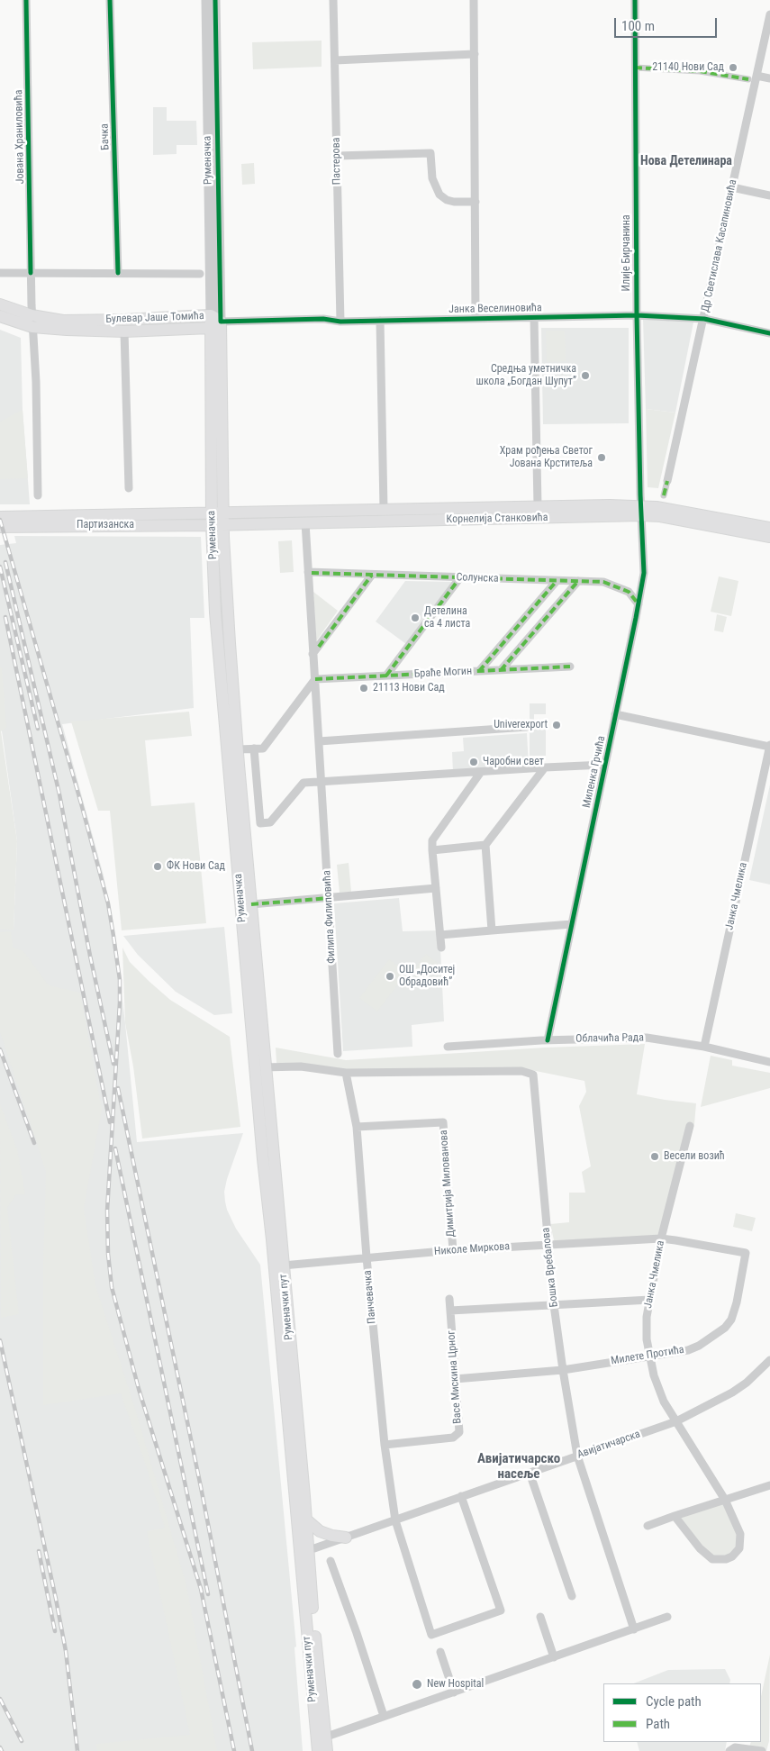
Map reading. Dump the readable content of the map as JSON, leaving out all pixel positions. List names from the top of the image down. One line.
{"streets":{"main road":["Руменачка","Булевар Јаше Томића","Корнелија Станковића","Партизанска","Руменачки пут"],"street":["Јована Храниловића","Бачка","Пастерова","Др Светислава Касапиновића","Илије Бирчанина","Јанка Веселиновића","Солунска","Браће Могин","Миленка Грчића","Јанка Чмелика","Филипа Филиповића","Облачића Рада","Димитрија Милованова","Николе Миркова","Бошка Вребалова","Панчевачка","Милете Протића","Васе Мискина Црног","Авијатичарска"]},"crossings":[["Јована Храниловића","Булевар Јаше Томића"],["Руменачка","Јанка Веселиновића"],["Руменачка","Булевар Јаше Томића"],["Руменачка","Корнелија Станковића"],["Руменачка","Партизанска"],["Руменачка","Руменачки пут"],["Пастерова","Јанка Веселиновића"],["Др Светислава Касапиновића","Јанка Веселиновића"],["Илије Бирчанина","Јанка Веселиновића"],["Илије Бирчанина","Корнелија Станковића"],["Илије Бирчанина","Миленка Грчића"],["Јанка Веселиновића","Булевар Јаше Томића"],["Корнелија Станковића","Партизанска"],["Корнелија Станковића","Миленка Грчића"],["Корнелија Станковића","Филипа Филиповића"],["Солунска","Миленка Грчића"],["Солунска","Филипа Филиповића"],["Браће Могин","Филипа Филиповића"],["Миленка Грчића","Облачића Рада"],["Јанка Чмелика","Облачића Рада"],["Јанка Чмелика","Николе Миркова"],["Јанка Чмелика","Милете Протића"],["Јанка Чмелика","Авијатичарска"],["Димитрија Милованова","Николе Миркова"],["Димитрија Милованова","Панчевачка"],["Николе Миркова","Бошка Вребалова"],["Николе Миркова","Панчевачка"],["Николе Миркова","Руменачки пут"],["Николе Миркова","Милете Протића"],["Бошка Вребалова","Панчевачка"],["Бошка Вребалова","Милете Протића"],["Бошка Вребалова","Авијатичарска"],["Панчевачка","Васе Мискина Црног"],["Панчевачка","Авијатичарска"],["Руменачки пут","Авијатичарска"],["Милете Протића","Васе Мискина Црног"]],"districts":["Нова Детелинара","Авијатичарско насеље"],"places":["21140 Нови Сад","Средња уметничка школа „Богдан Шупут”","Храм рођења Светог Јована Крститеља","Детелина са 4 листа","21113 Нови Сад","Univerexport","Чаробни свет","ФК Нови Сад","ОШ „Доситеј Обрадовић”","Весели возић","New Hospital"],"legend":["Cycle path","Path"],"scale_bar":"100 m"}
